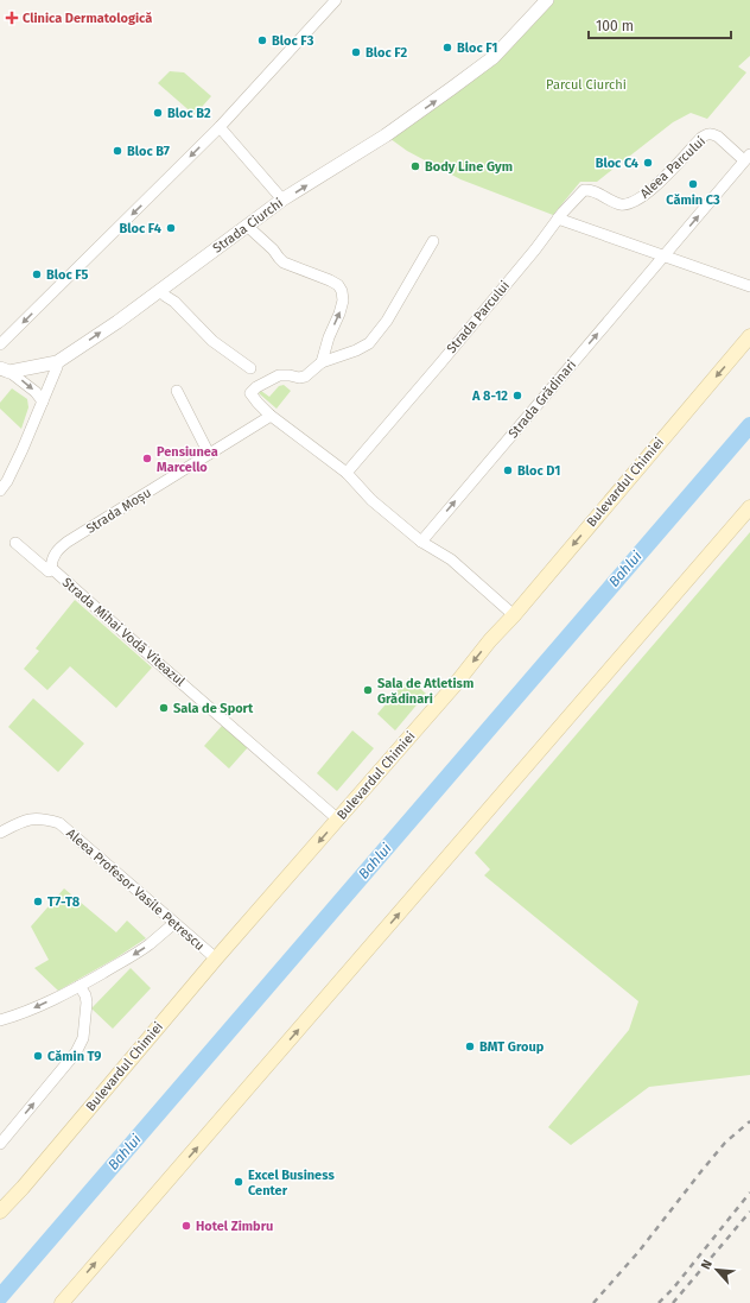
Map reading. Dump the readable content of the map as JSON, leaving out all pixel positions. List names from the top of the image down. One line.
{"streets":{"main road":["Bulevardul Chimiei"],"street":["Aleea Parcului","Strada Ciurchi","Strada Parcului","Strada Grădinari","Strada Moșu","Strada Mihai Vodă Viteazul","Aleea Profesor Vasile Petrescu"]},"crossings":[["Aleea Parcului","Strada Parcului"],["Aleea Parcului","Strada Grădinari"],["Bulevardul Chimiei","Strada Mihai Vodă Viteazul"],["Bulevardul Chimiei","Aleea Profesor Vasile Petrescu"],["Strada Moșu","Strada Mihai Vodă Viteazul"]],"one_way":["Strada Grădinari"],"water":["Bahlui"],"parks":["Parcul Ciurchi"],"places":{"health":["Clinica Dermatologică"],"other":["Bloc F3","Bloc F1","Bloc F2","Bloc B2","Bloc B7","Bloc C4","Body Line Gym","Cămin C3","Bloc F4","Bloc F5","A 8-12","Pensiunea Marcello","Bloc D1","Sala de Atletism Grădinari","Sala de Sport","T7-T8","BMT Group","Cămin T9","Excel Business Center","Hotel Zimbru"]},"scale_bar":"100 m","north":"top left"}
